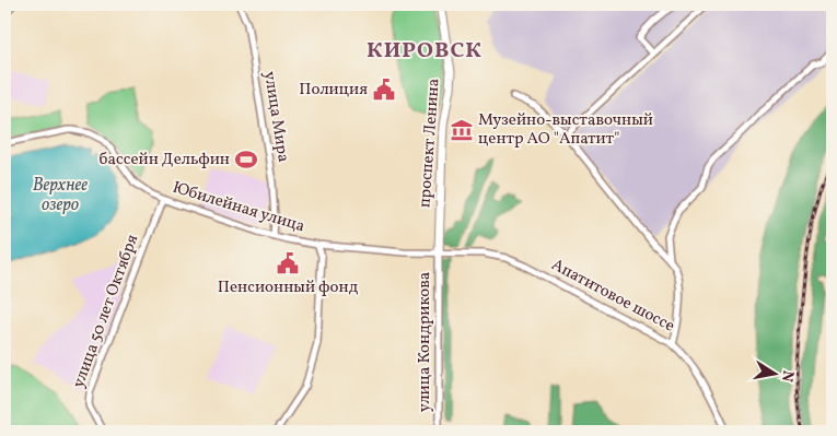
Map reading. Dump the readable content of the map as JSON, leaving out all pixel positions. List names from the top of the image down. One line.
{"streets":{"main road":["проспект Ленина"],"street":["улица Мира","Юбилейная улица","Апатитовое шоссе","улица 50 лет Октября","улица Кондрикова"]},"crossings":[["улица Мира","Юбилейная улица"],["проспект Ленина","Юбилейная улица"],["проспект Ленина","Апатитовое шоссе"],["проспект Ленина","улица Кондрикова"],["Юбилейная улица","Апатитовое шоссе"],["Юбилейная улица","улица 50 лет Октября"],["Юбилейная улица","улица Кондрикова"],["Апатитовое шоссе","улица Кондрикова"]],"districts":["КИРОВСК"],"water":["Верхнее озеро"],"places":{"public building":["Полиция","Пенсионный фонд"],"museum":["Музейно-выставочный центр АО \"Апатит\""],"sports":["бассейн Дельфин"]},"north":"right"}
